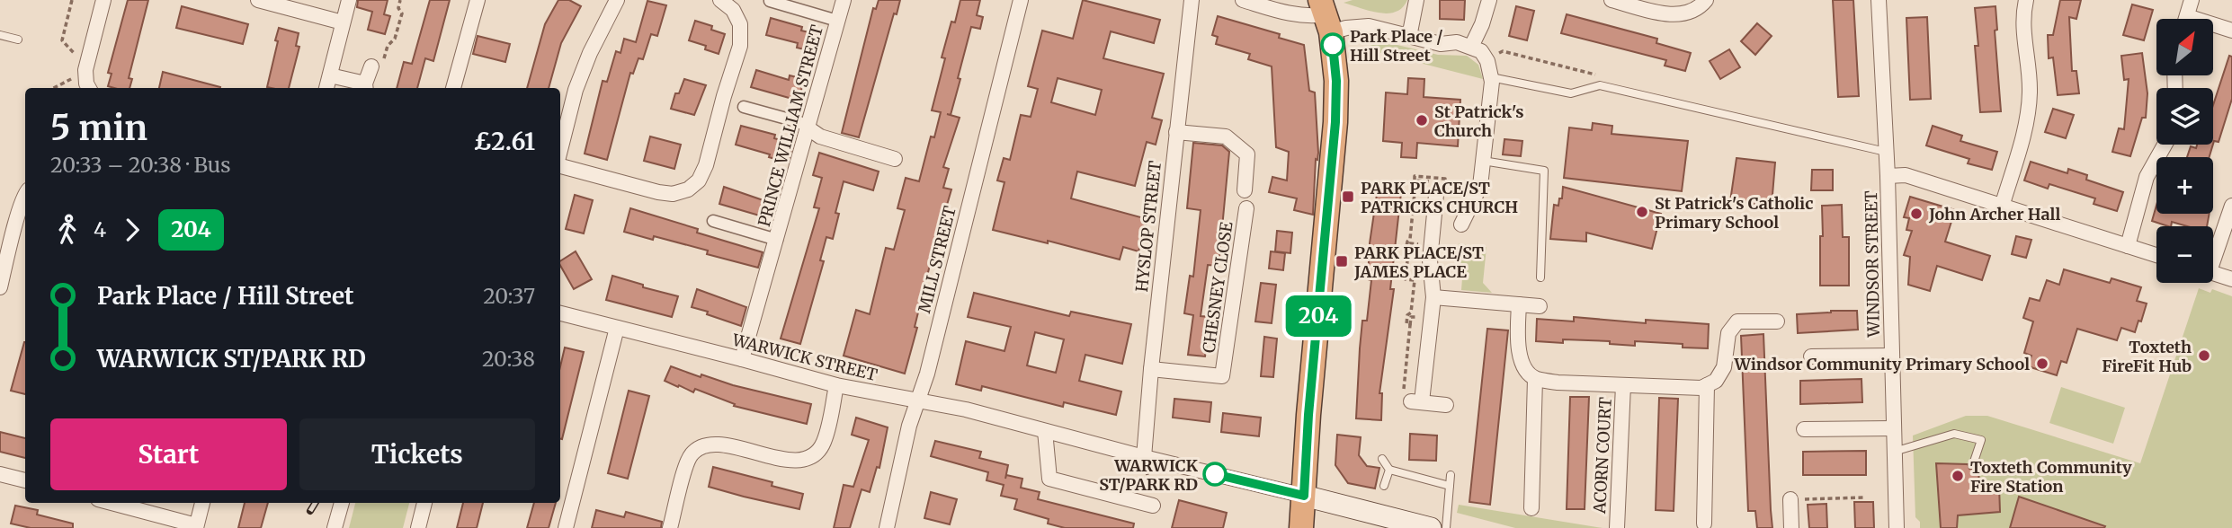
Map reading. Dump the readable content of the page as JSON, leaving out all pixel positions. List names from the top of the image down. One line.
{"streets":{"street":["PRINCE WILLIAM STREET","HYSLOP STREET","MILL STREET","WINDSOR STREET","CHESNEY CLOSE","WARWICK STREET","ACORN COURT"]},"crossings":[["PRINCE WILLIAM STREET","WARWICK STREET"],["HYSLOP STREET","CHESNEY CLOSE"],["HYSLOP STREET","WARWICK STREET"],["MILL STREET","WARWICK STREET"]],"places":{"other":["Park Place / Hill Street","St Patrick's Church","St Patrick's Catholic Primary School","John Archer Hall","Toxteth FireFit Hub","Windsor Community Primary School","WARWICK ST/PARK RD","Toxteth Community Fire Station"],"transit":["PARK PLACE/ST PATRICKS CHURCH","PARK PLACE/ST JAMES PLACE"]},"lines":["bus line 204"],"north":"top right","page":{"on_map":"204","map_buttons":["+","−"],"heading":["5 min","20:33 – 20:38 · Bus","£2.61"],"legs":["4","204"],"list":[{"name":"Park Place / Hill Street","value":"20:37"},{"name":"WARWICK ST/PARK RD","value":"20:38"}],"buttons":["Start","Tickets"]}}
